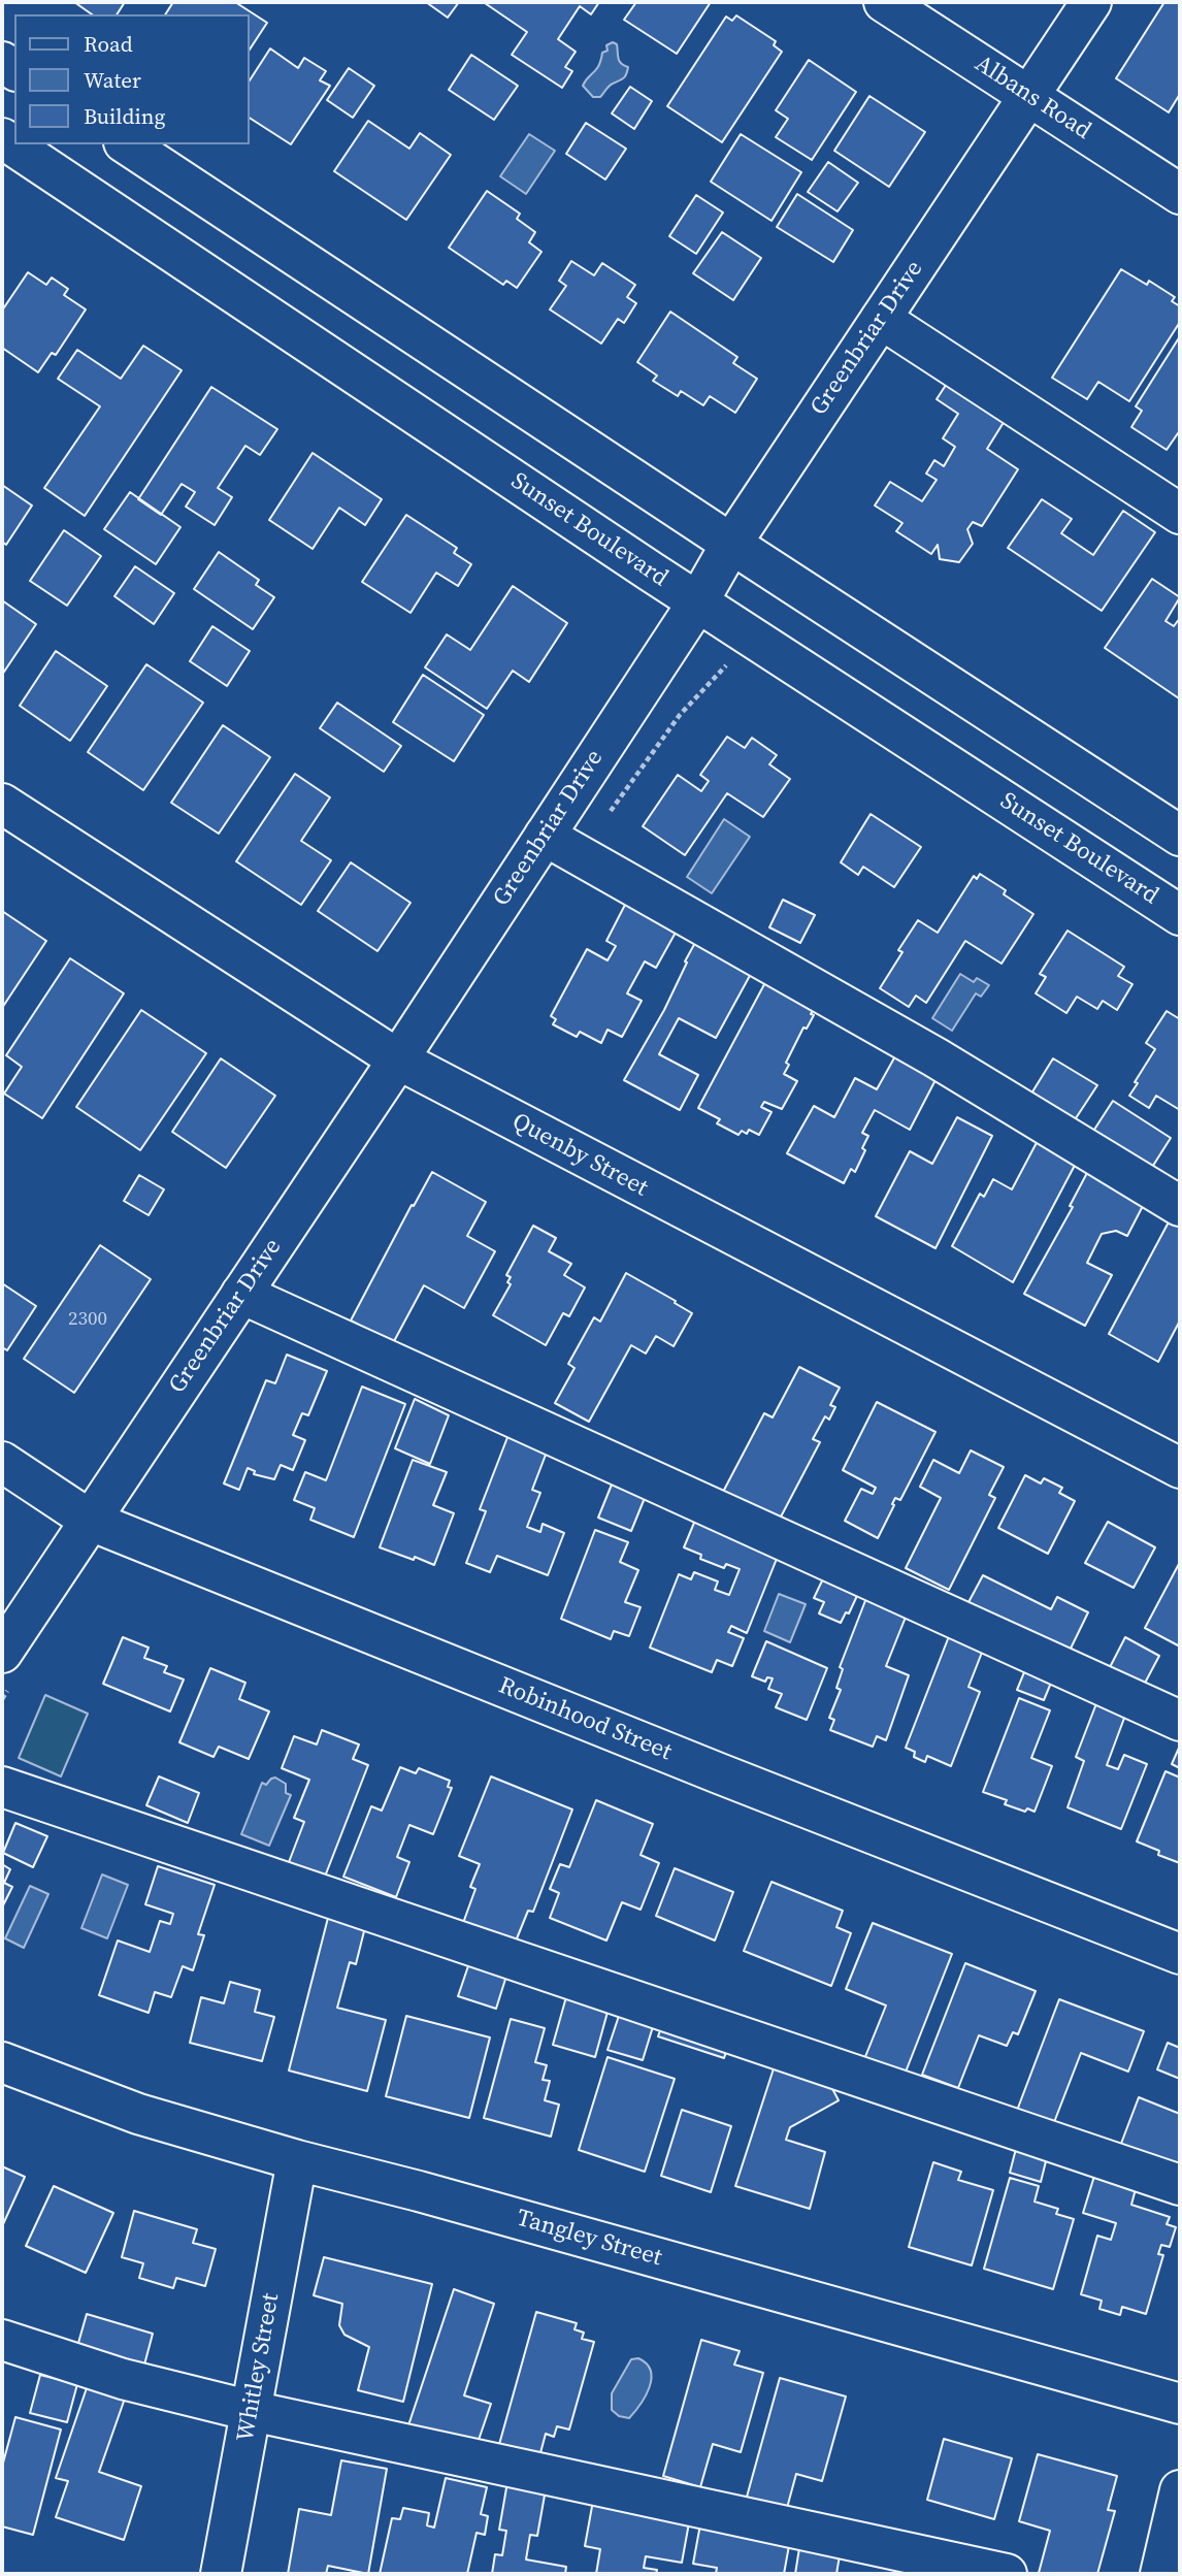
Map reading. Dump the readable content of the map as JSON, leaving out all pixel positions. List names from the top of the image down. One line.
{"streets":{"street":["Albans Road","Greenbriar Drive","Sunset Boulevard","Quenby Street","Robinhood Street","Tangley Street","Whitley Street"]},"crossings":[["Albans Road","Greenbriar Drive"],["Greenbriar Drive","Sunset Boulevard"],["Greenbriar Drive","Quenby Street"],["Greenbriar Drive","Robinhood Street"],["Tangley Street","Whitley Street"]],"house_numbers":["2300"],"legend":["Road","Water","Building"]}
